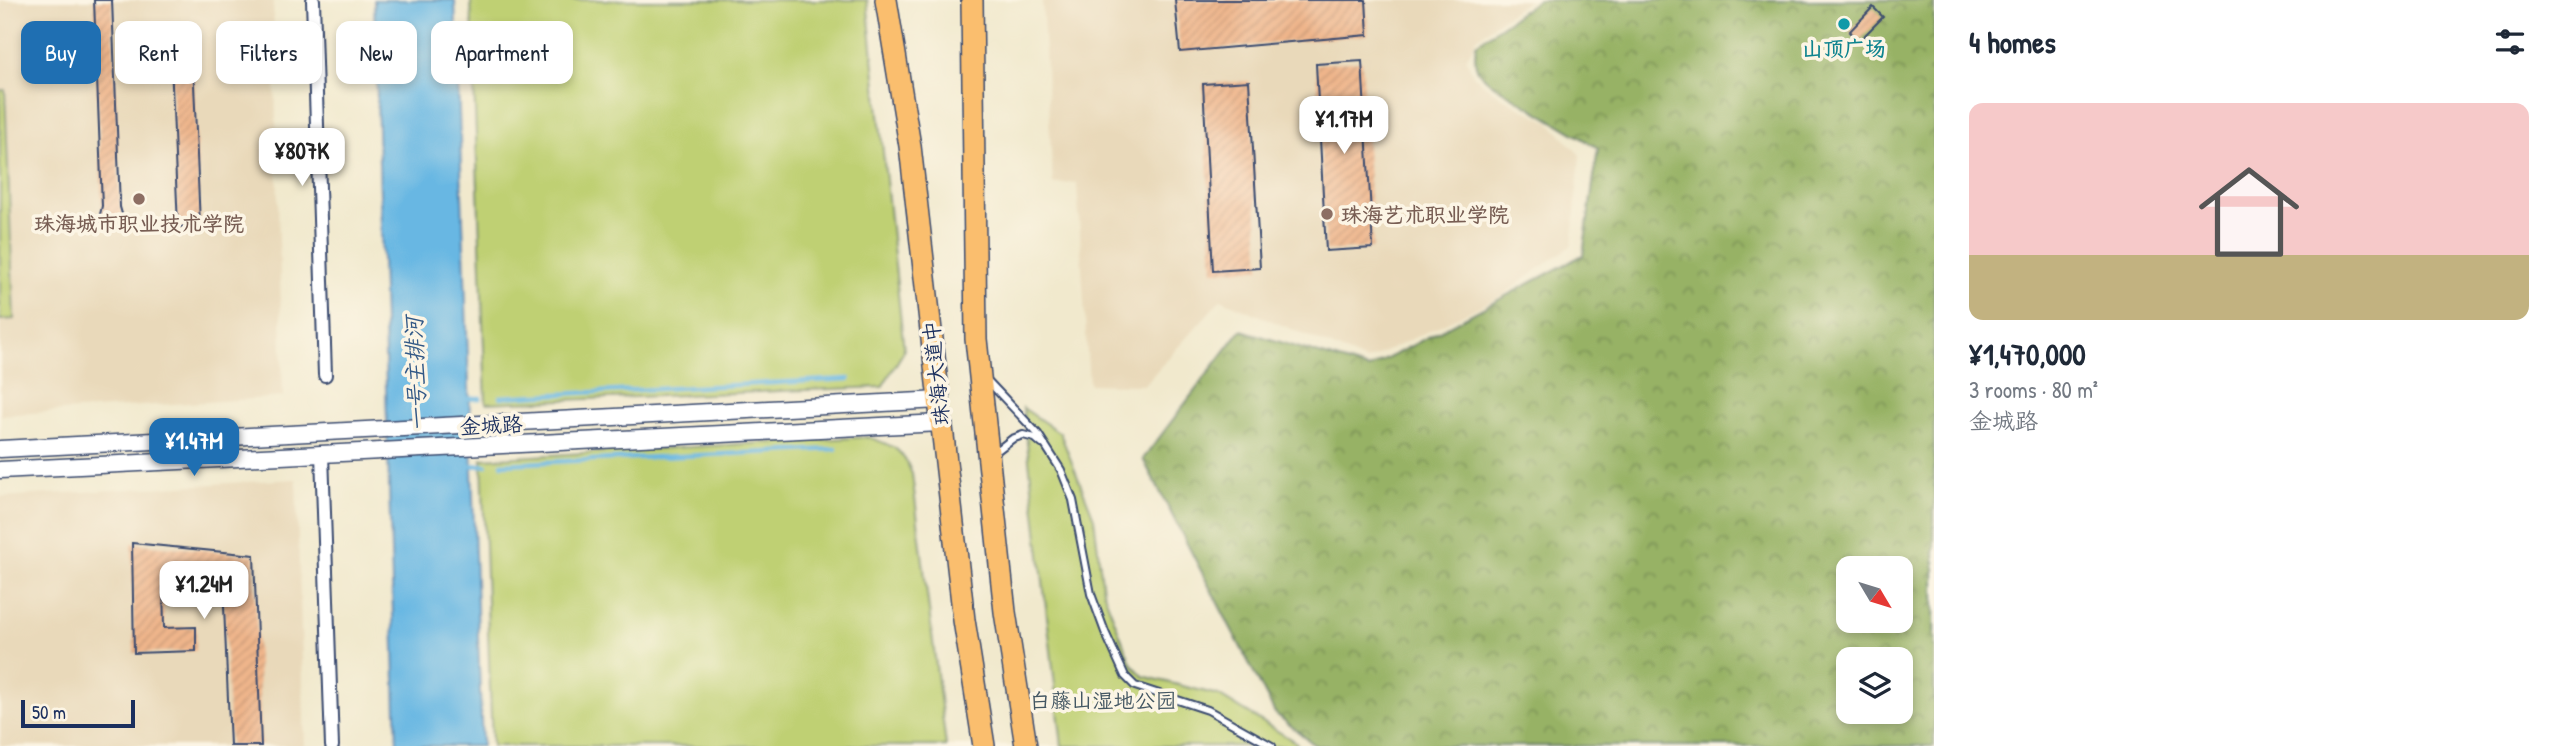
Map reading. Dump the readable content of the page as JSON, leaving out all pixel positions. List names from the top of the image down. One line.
{"streets":{"highway":["珠海大道中"],"street":["金城路"]},"crossings":[["珠海大道中","金城路"]],"water":["一号主排河"],"parks":["白藤山湿地公园"],"places":["山顶广场","珠海城市职业技术学院","珠海艺术职业学院"],"scale_bar":"50 m","north":"bottom right","page":{"heading":"4 homes","chip":["Buy","Rent","Filters","New","Apartment"],"list":[{"name":"¥1,470,000","note":"3 rooms · 80 m² · 金城路"}],"price":["¥1.17M","¥807K","¥1.47M","¥1.24M"],"scale":"50 m"}}
